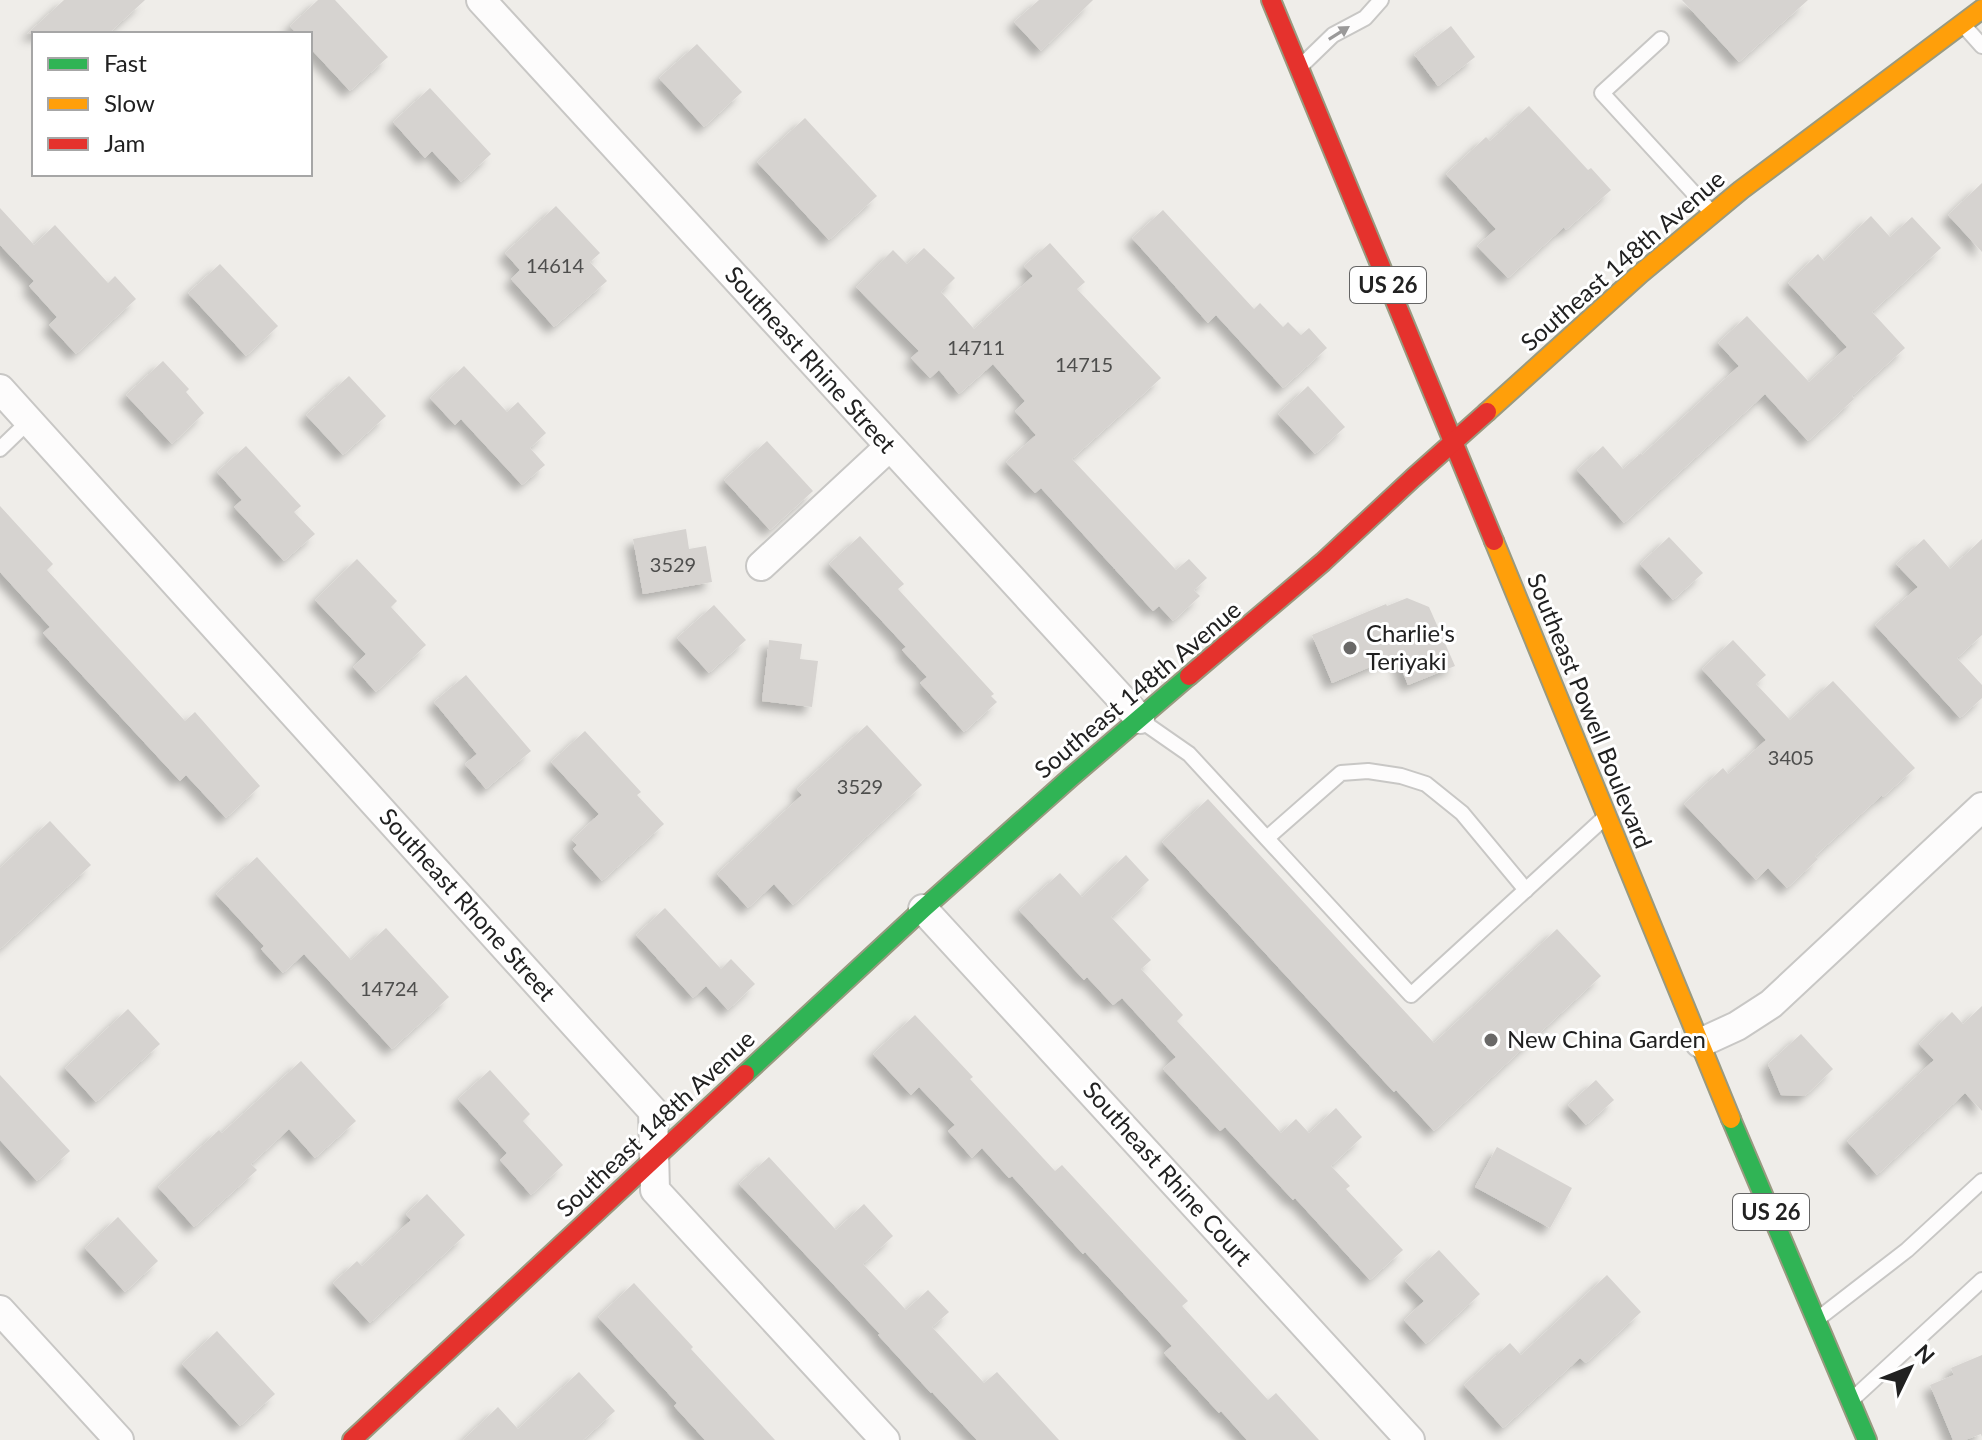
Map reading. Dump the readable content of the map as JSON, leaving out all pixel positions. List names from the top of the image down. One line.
{"streets":{"main road":["Southeast 148th Avenue","US 26","Southeast Powell Boulevard"],"street":["Southeast Rhine Street","Southeast Rhone Street","Southeast Rhine Court"]},"crossings":[["Southeast 148th Avenue","Southeast Rhine Street"],["Southeast 148th Avenue","Southeast Powell Boulevard"],["Southeast 148th Avenue","Southeast Rhone Street"],["Southeast 148th Avenue","Southeast Rhine Court"]],"places":["Charlie's Teriyaki","New China Garden"],"house_numbers":["14614","14711","14715","3529","3405","3529","14724"],"legend":["Fast","Slow","Jam"],"north":"top right"}
